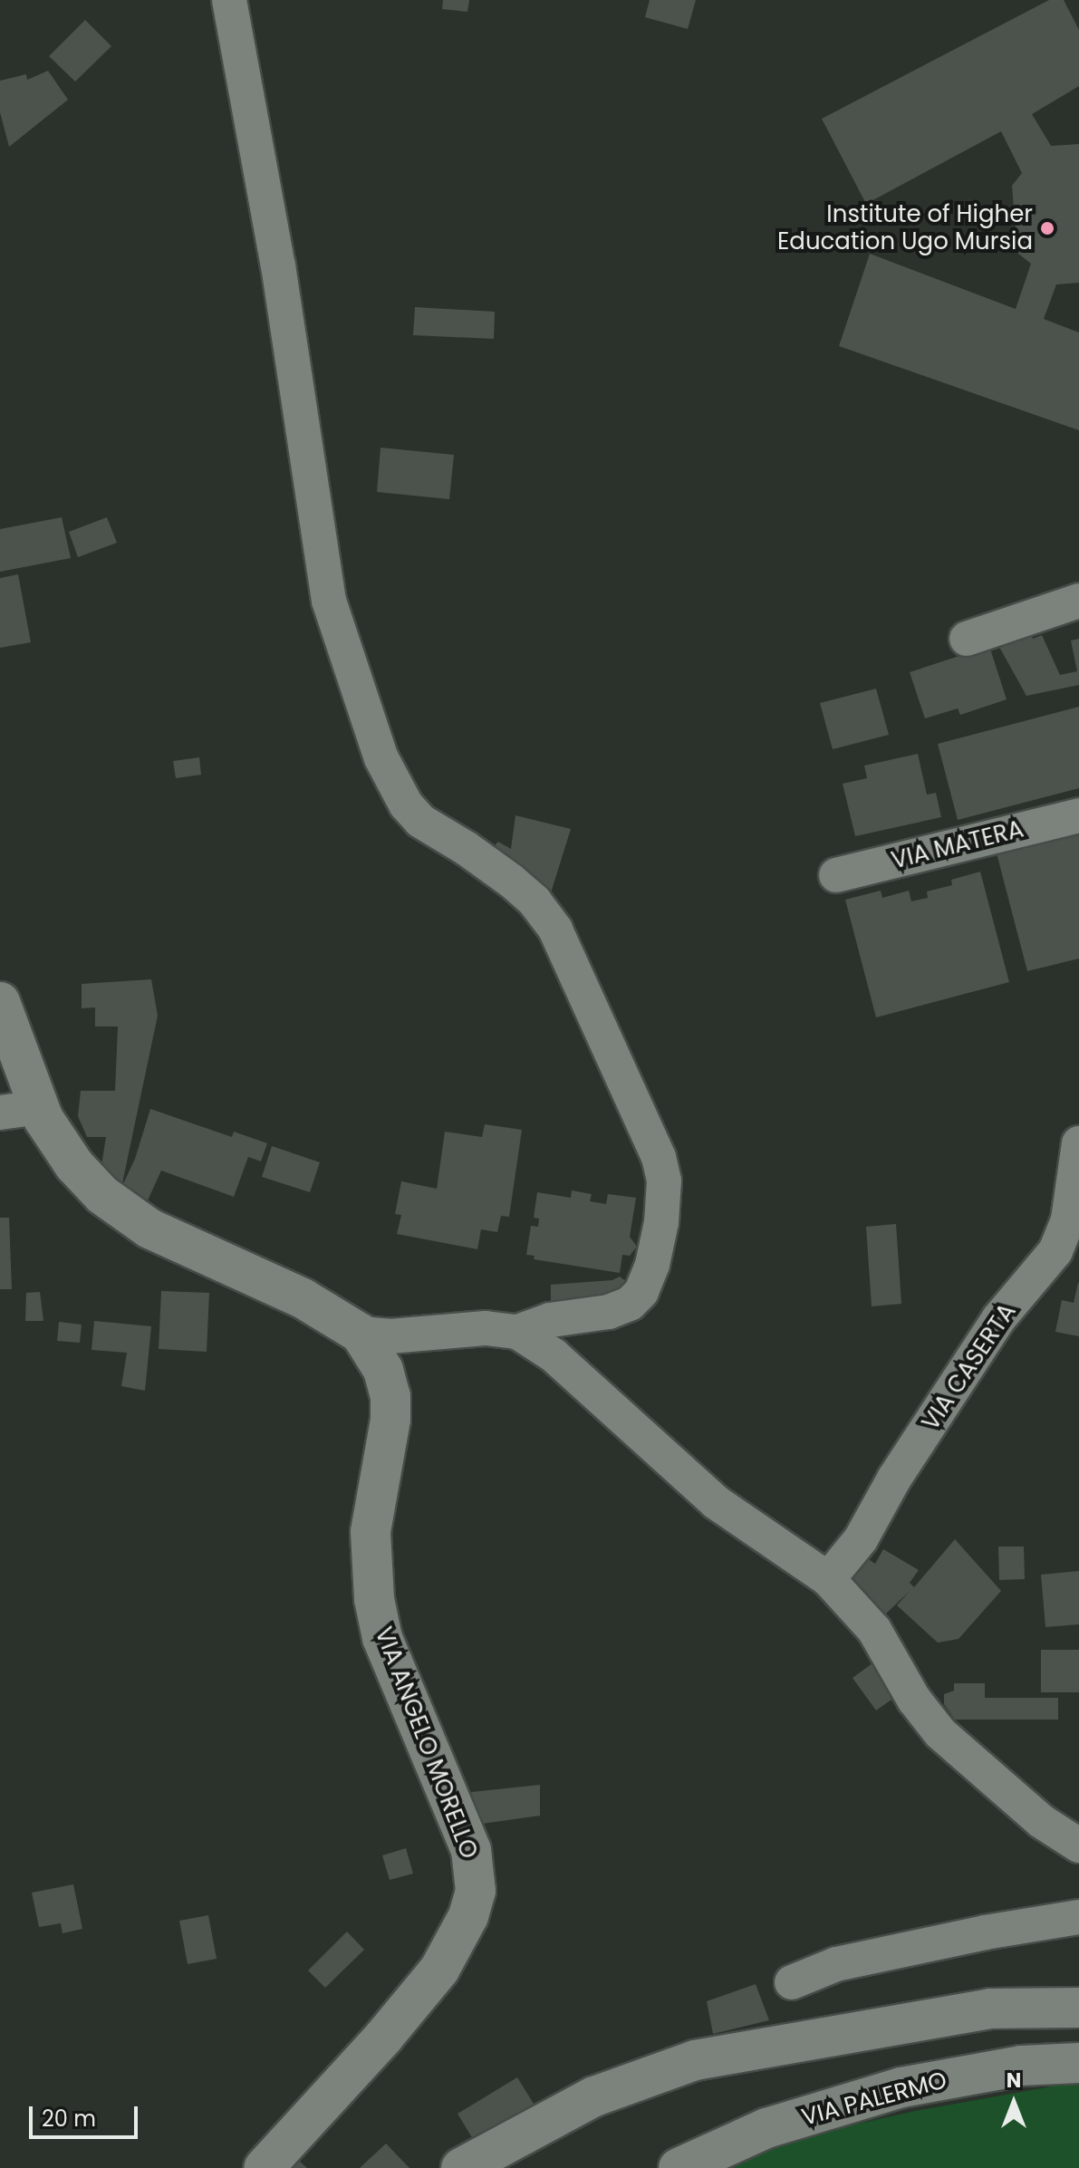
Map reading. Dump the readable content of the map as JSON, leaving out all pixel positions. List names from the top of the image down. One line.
{"streets":{"street":["VIA MATERA","VIA CASERTA","VIA ANGELO MORELLO","VIA PALERMO"]},"places":["Institute of Higher Education Ugo Mursia"],"scale_bar":"20 m","north":"top"}
